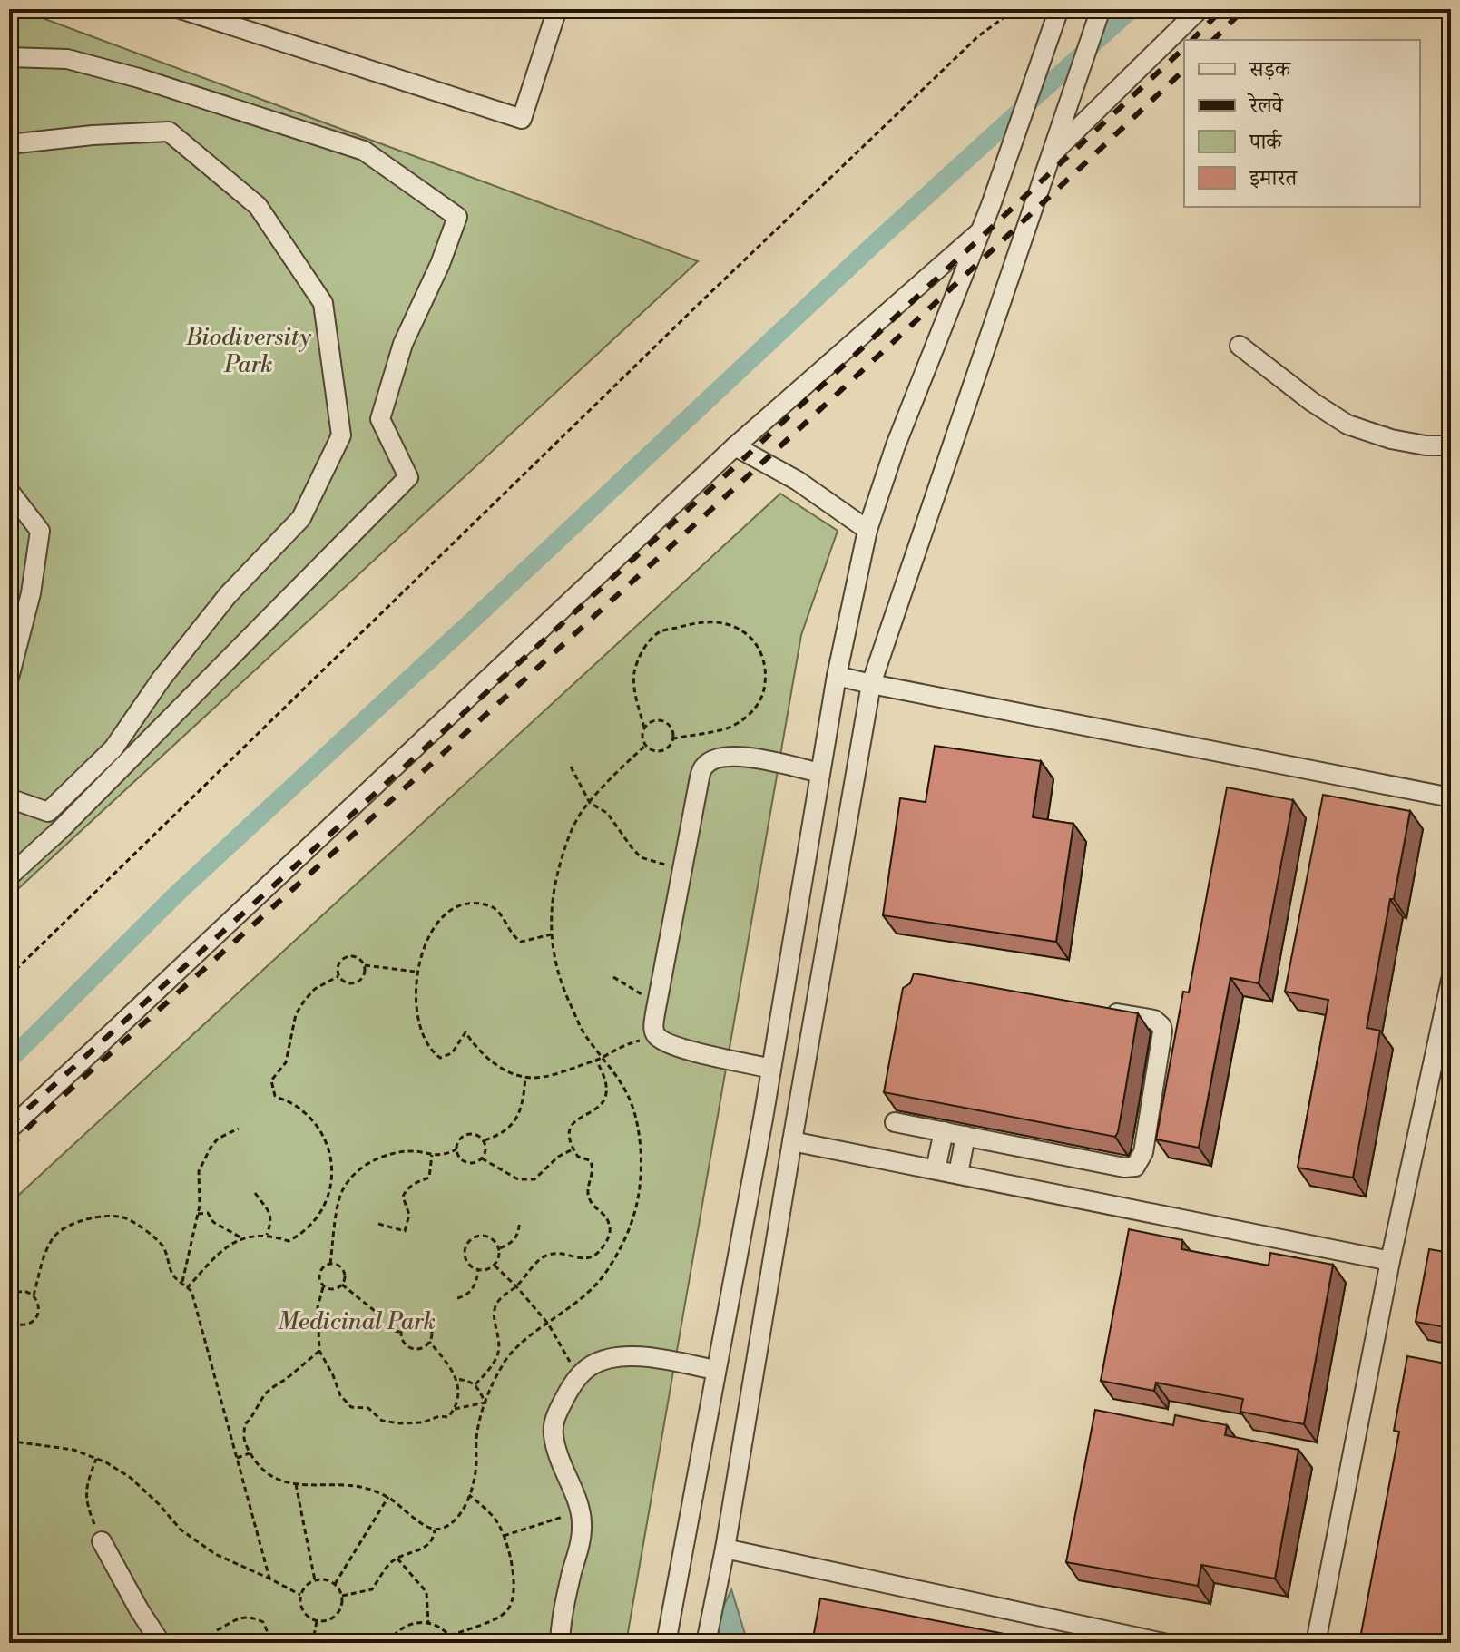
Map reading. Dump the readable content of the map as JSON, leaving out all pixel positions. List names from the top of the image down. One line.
{"parks":["Biodiversity Park","Medicinal Park"],"legend":["सड़क","रेलवे","पार्क","इमारत"]}
